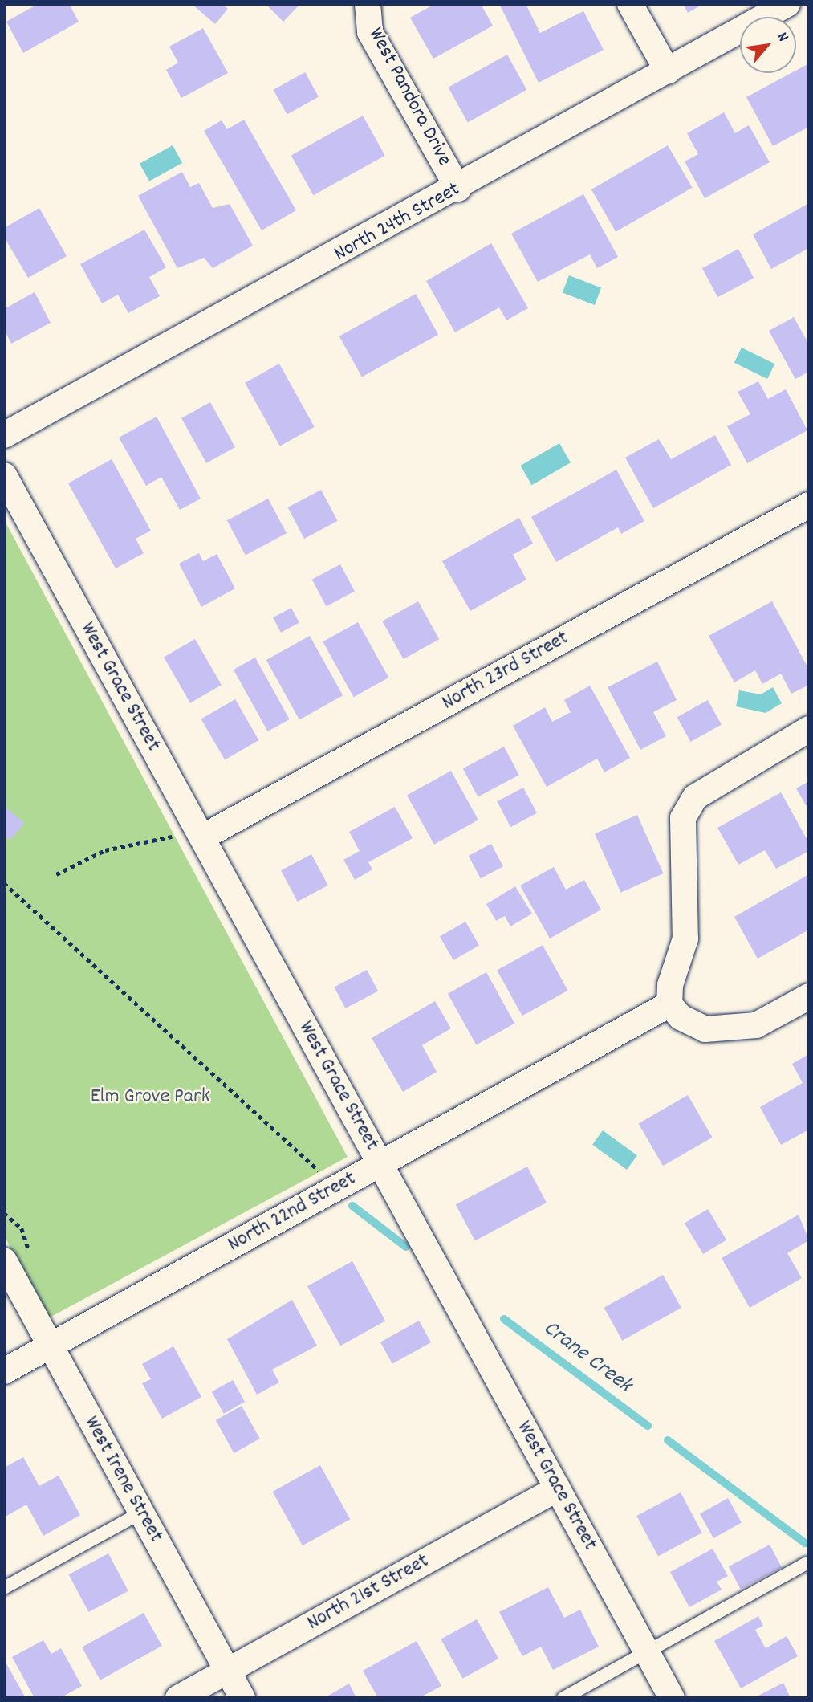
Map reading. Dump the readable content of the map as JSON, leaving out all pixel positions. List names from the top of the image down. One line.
{"streets":{"street":["West Pandora Drive","North 24th Street","North 23rd Street","West Grace Street","North 22nd Street","West Irene Street","North 21st Street"]},"crossings":[["West Pandora Drive","North 24th Street"],["North 23rd Street","West Grace Street"],["West Grace Street","North 22nd Street"],["West Grace Street","North 21st Street"],["North 22nd Street","West Irene Street"],["West Irene Street","North 21st Street"]],"water":["Crane Creek"],"parks":["Elm Grove Park"],"north":"top right"}
